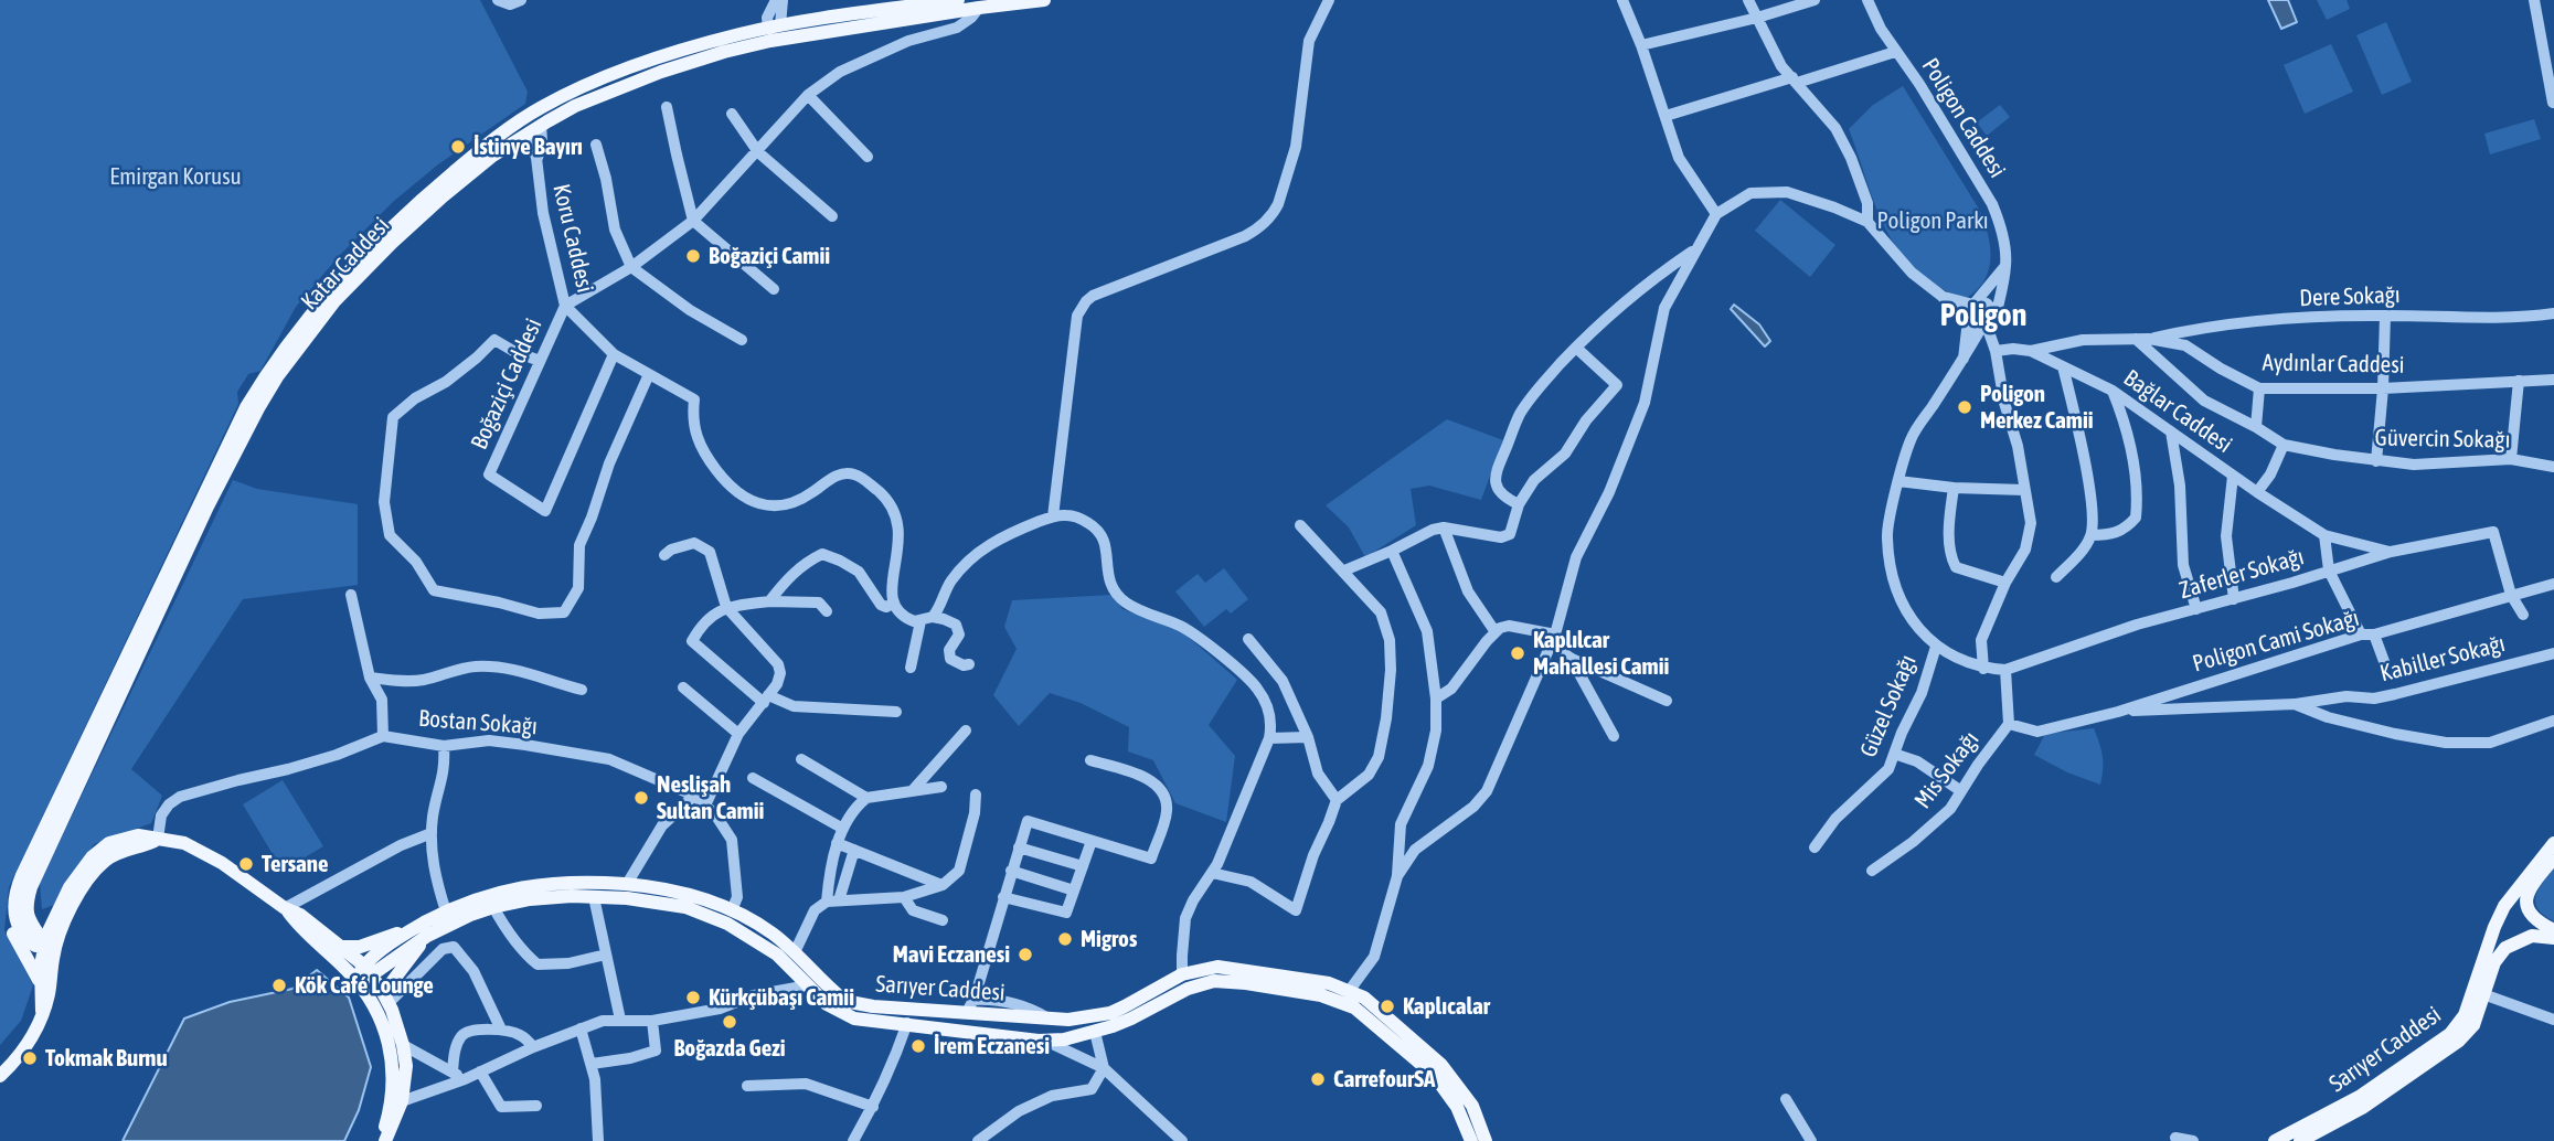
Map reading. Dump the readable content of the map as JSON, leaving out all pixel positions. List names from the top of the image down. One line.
{"streets":{"main road":["Katar Caddesi","Sarıyer Caddesi"],"street":["Poligon Caddesi","Koru Caddesi","Dere Sokağı","Aydınlar Caddesi","Boğaziçi Caddesi","Bağlar Caddesi","Güvercin Sokağı","Zaferler Sokağı","Poligon Cami Sokağı","Kabiller Sokağı","Güzel Sokağı","Bostan Sokağı","Mis Sokağı"]},"crossings":[["Koru Caddesi","Katar Caddesi"],["Koru Caddesi","Boğaziçi Caddesi"],["Dere Sokağı","Aydınlar Caddesi"],["Aydınlar Caddesi","Bağlar Caddesi"],["Aydınlar Caddesi","Güvercin Sokağı"],["Bağlar Caddesi","Zaferler Sokağı"],["Zaferler Sokağı","Poligon Cami Sokağı"],["Zaferler Sokağı","Mis Sokağı"],["Poligon Cami Sokağı","Kabiller Sokağı"],["Poligon Cami Sokağı","Mis Sokağı"],["Bostan Sokağı","Sarıyer Caddesi"]],"districts":["Poligon"],"parks":["Emirgan Korusu","Poligon Parkı"],"places":["İstinye Bayırı","Boğaziçi Camii","Poligon Merkez Camii","Kaplılcar Mahallesi Camii","Neslişah Sultan Camii","Tersane","Migros","Mavi Eczanesi","Kök Café Lounge","Kürkçübaşı Camii","Kaplıcalar","Boğazda Gezi","İrem Eczanesi","Tokmak Burnu","CarrefourSA"]}
